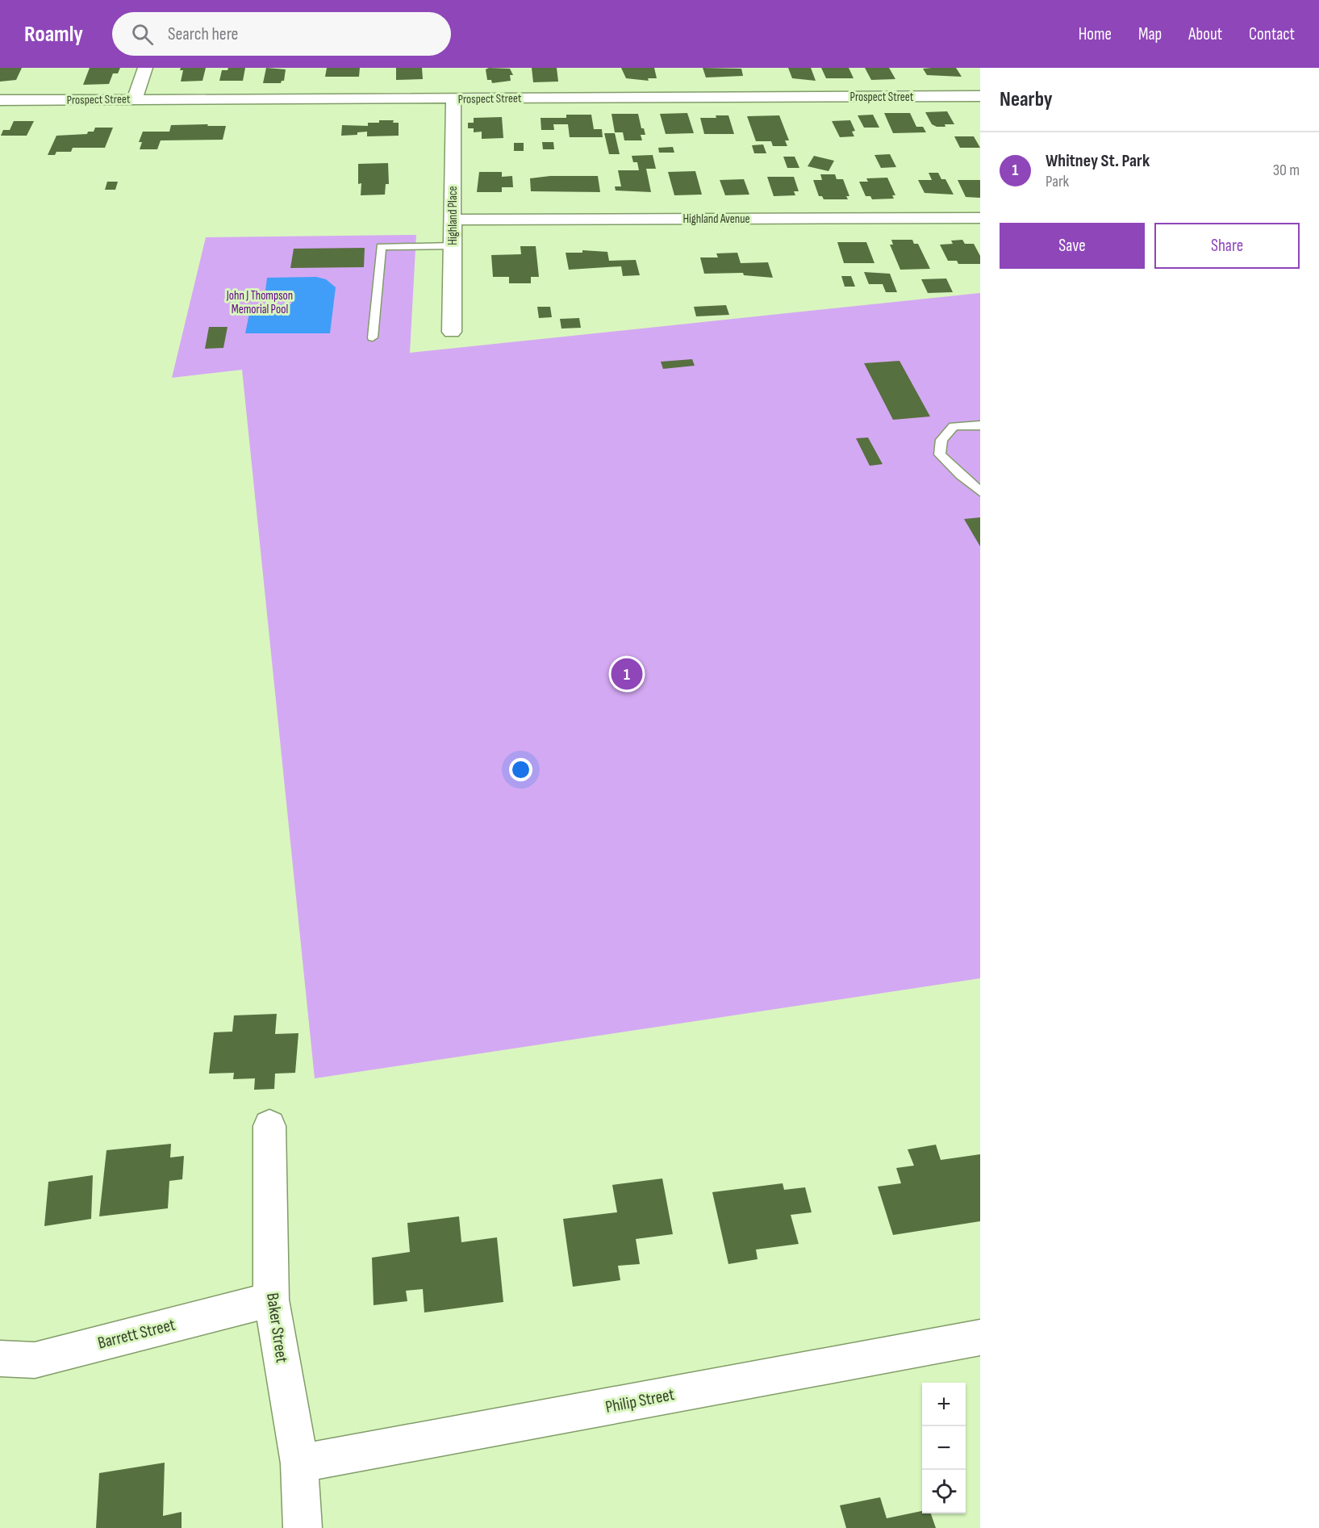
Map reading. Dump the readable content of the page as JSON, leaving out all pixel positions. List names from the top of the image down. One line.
{"streets":{"street":["Prospect Street","Highland Place","Highland Avenue","Baker Street","Barrett Street","Philip Street"]},"crossings":[["Prospect Street","Highland Place"],["Highland Place","Highland Avenue"],["Baker Street","Barrett Street"],["Baker Street","Philip Street"]],"parks":["John J Thompson Memorial Pool"],"page":{"header":"Roamly","search":"Search here","nav":["Home","Map","About","Contact"],"heading":"Nearby","list":[{"mark":"1","name":"Whitney St. Park","note":"Park","value":"30 m"}],"buttons":["Save","Share"],"pins":"1","map_buttons":["+","−"]}}
